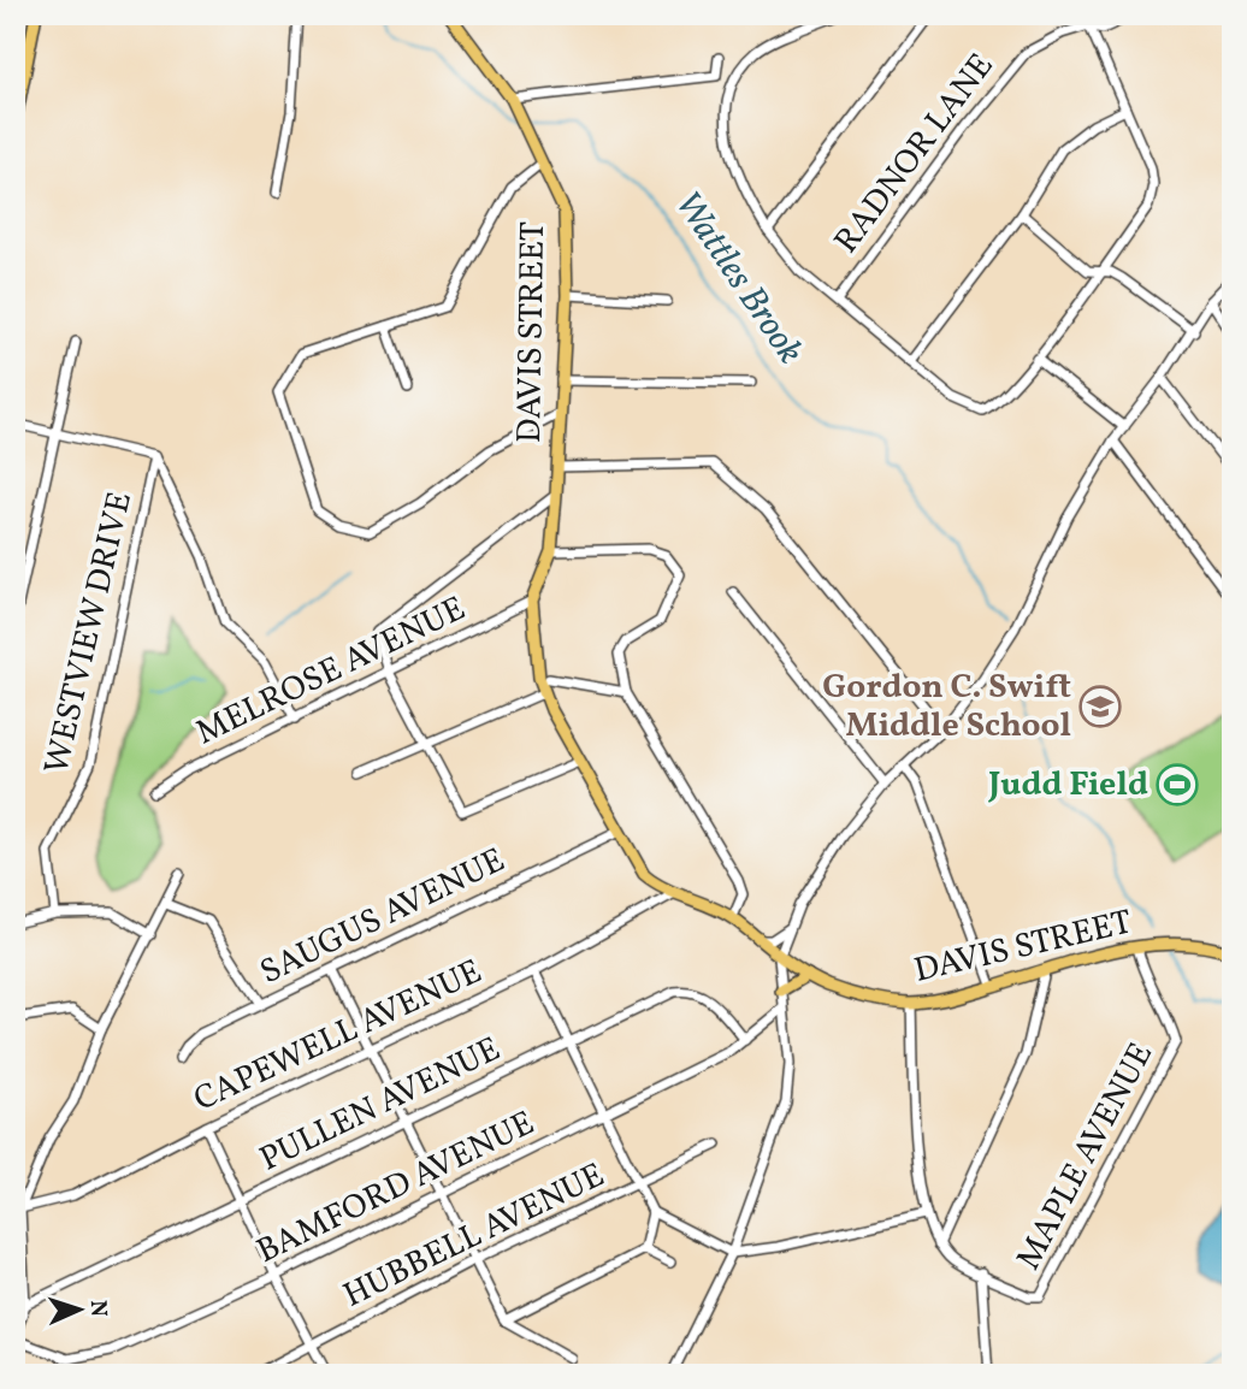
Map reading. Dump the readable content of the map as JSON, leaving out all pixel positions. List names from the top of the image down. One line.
{"streets":{"main road":["DAVIS STREET"],"street":["RADNOR LANE","WESTVIEW DRIVE","MELROSE AVENUE","SAUGUS AVENUE","CAPEWELL AVENUE","PULLEN AVENUE","MAPLE AVENUE","BAMFORD AVENUE","HUBBELL AVENUE"]},"crossings":[["DAVIS STREET","MELROSE AVENUE"],["DAVIS STREET","SAUGUS AVENUE"],["DAVIS STREET","CAPEWELL AVENUE"],["DAVIS STREET","MAPLE AVENUE"],["PULLEN AVENUE","BAMFORD AVENUE"]],"water":["Wattles Brook"],"places":{"school or university":["Gordon C. Swift Middle School"],"sports":["Judd Field"]},"north":"right"}
